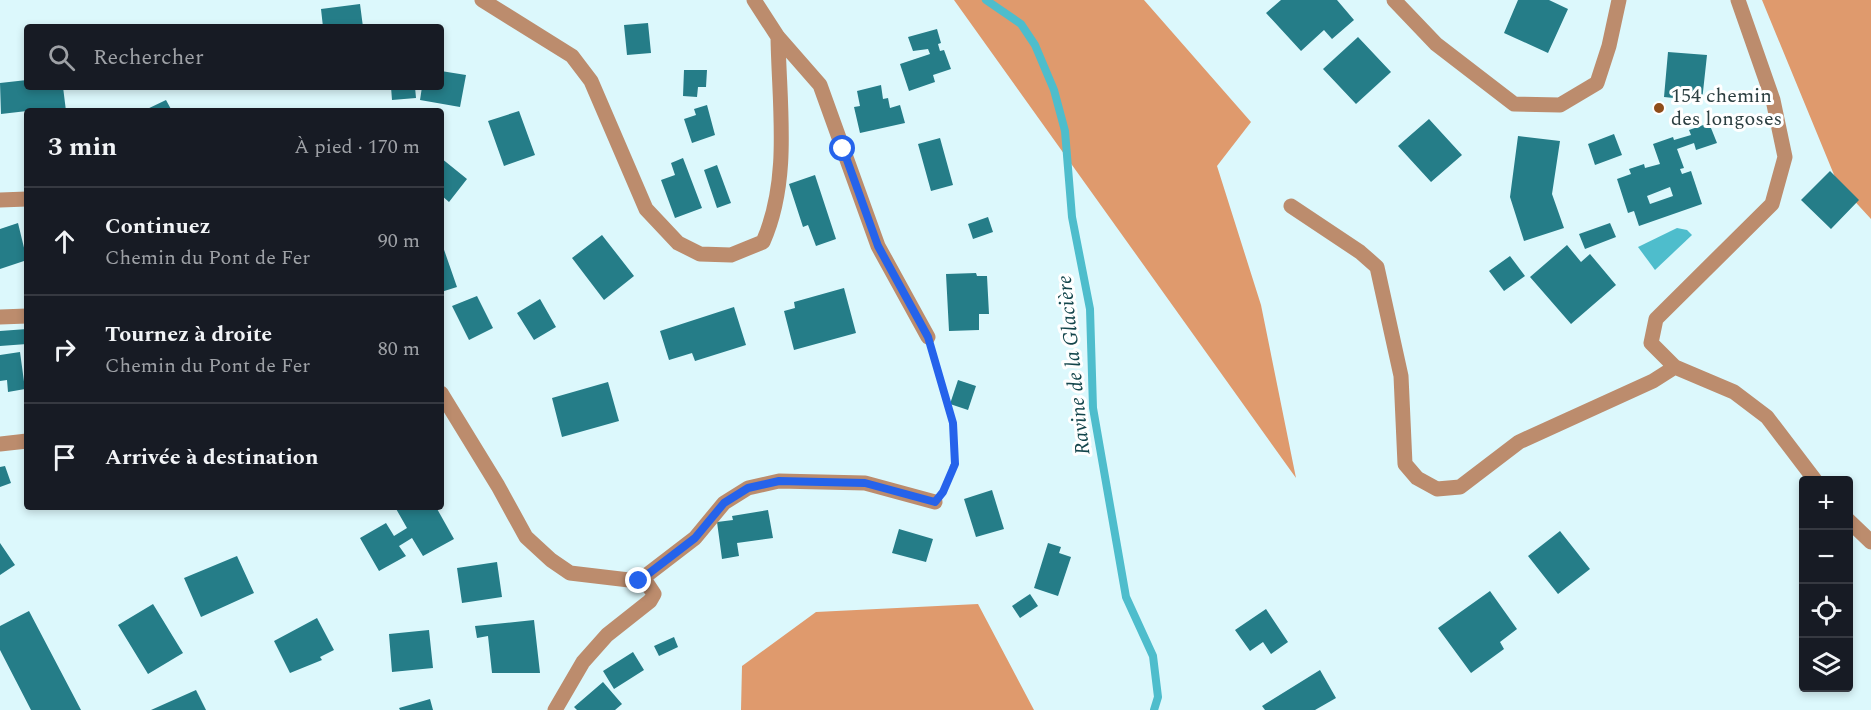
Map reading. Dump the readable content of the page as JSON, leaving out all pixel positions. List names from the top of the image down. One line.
{"water":["Ravine de la Glacière"],"places":["154 chemin des longoses"],"page":{"search":"Rechercher","heading":["3 min","À pied · 170 m"],"list":[["Continuez","Chemin du Pont de Fer","90 m"],["Tournez à droite","Chemin du Pont de Fer","80 m"],"Arrivée à destination"],"map_buttons":["+","−"]}}
